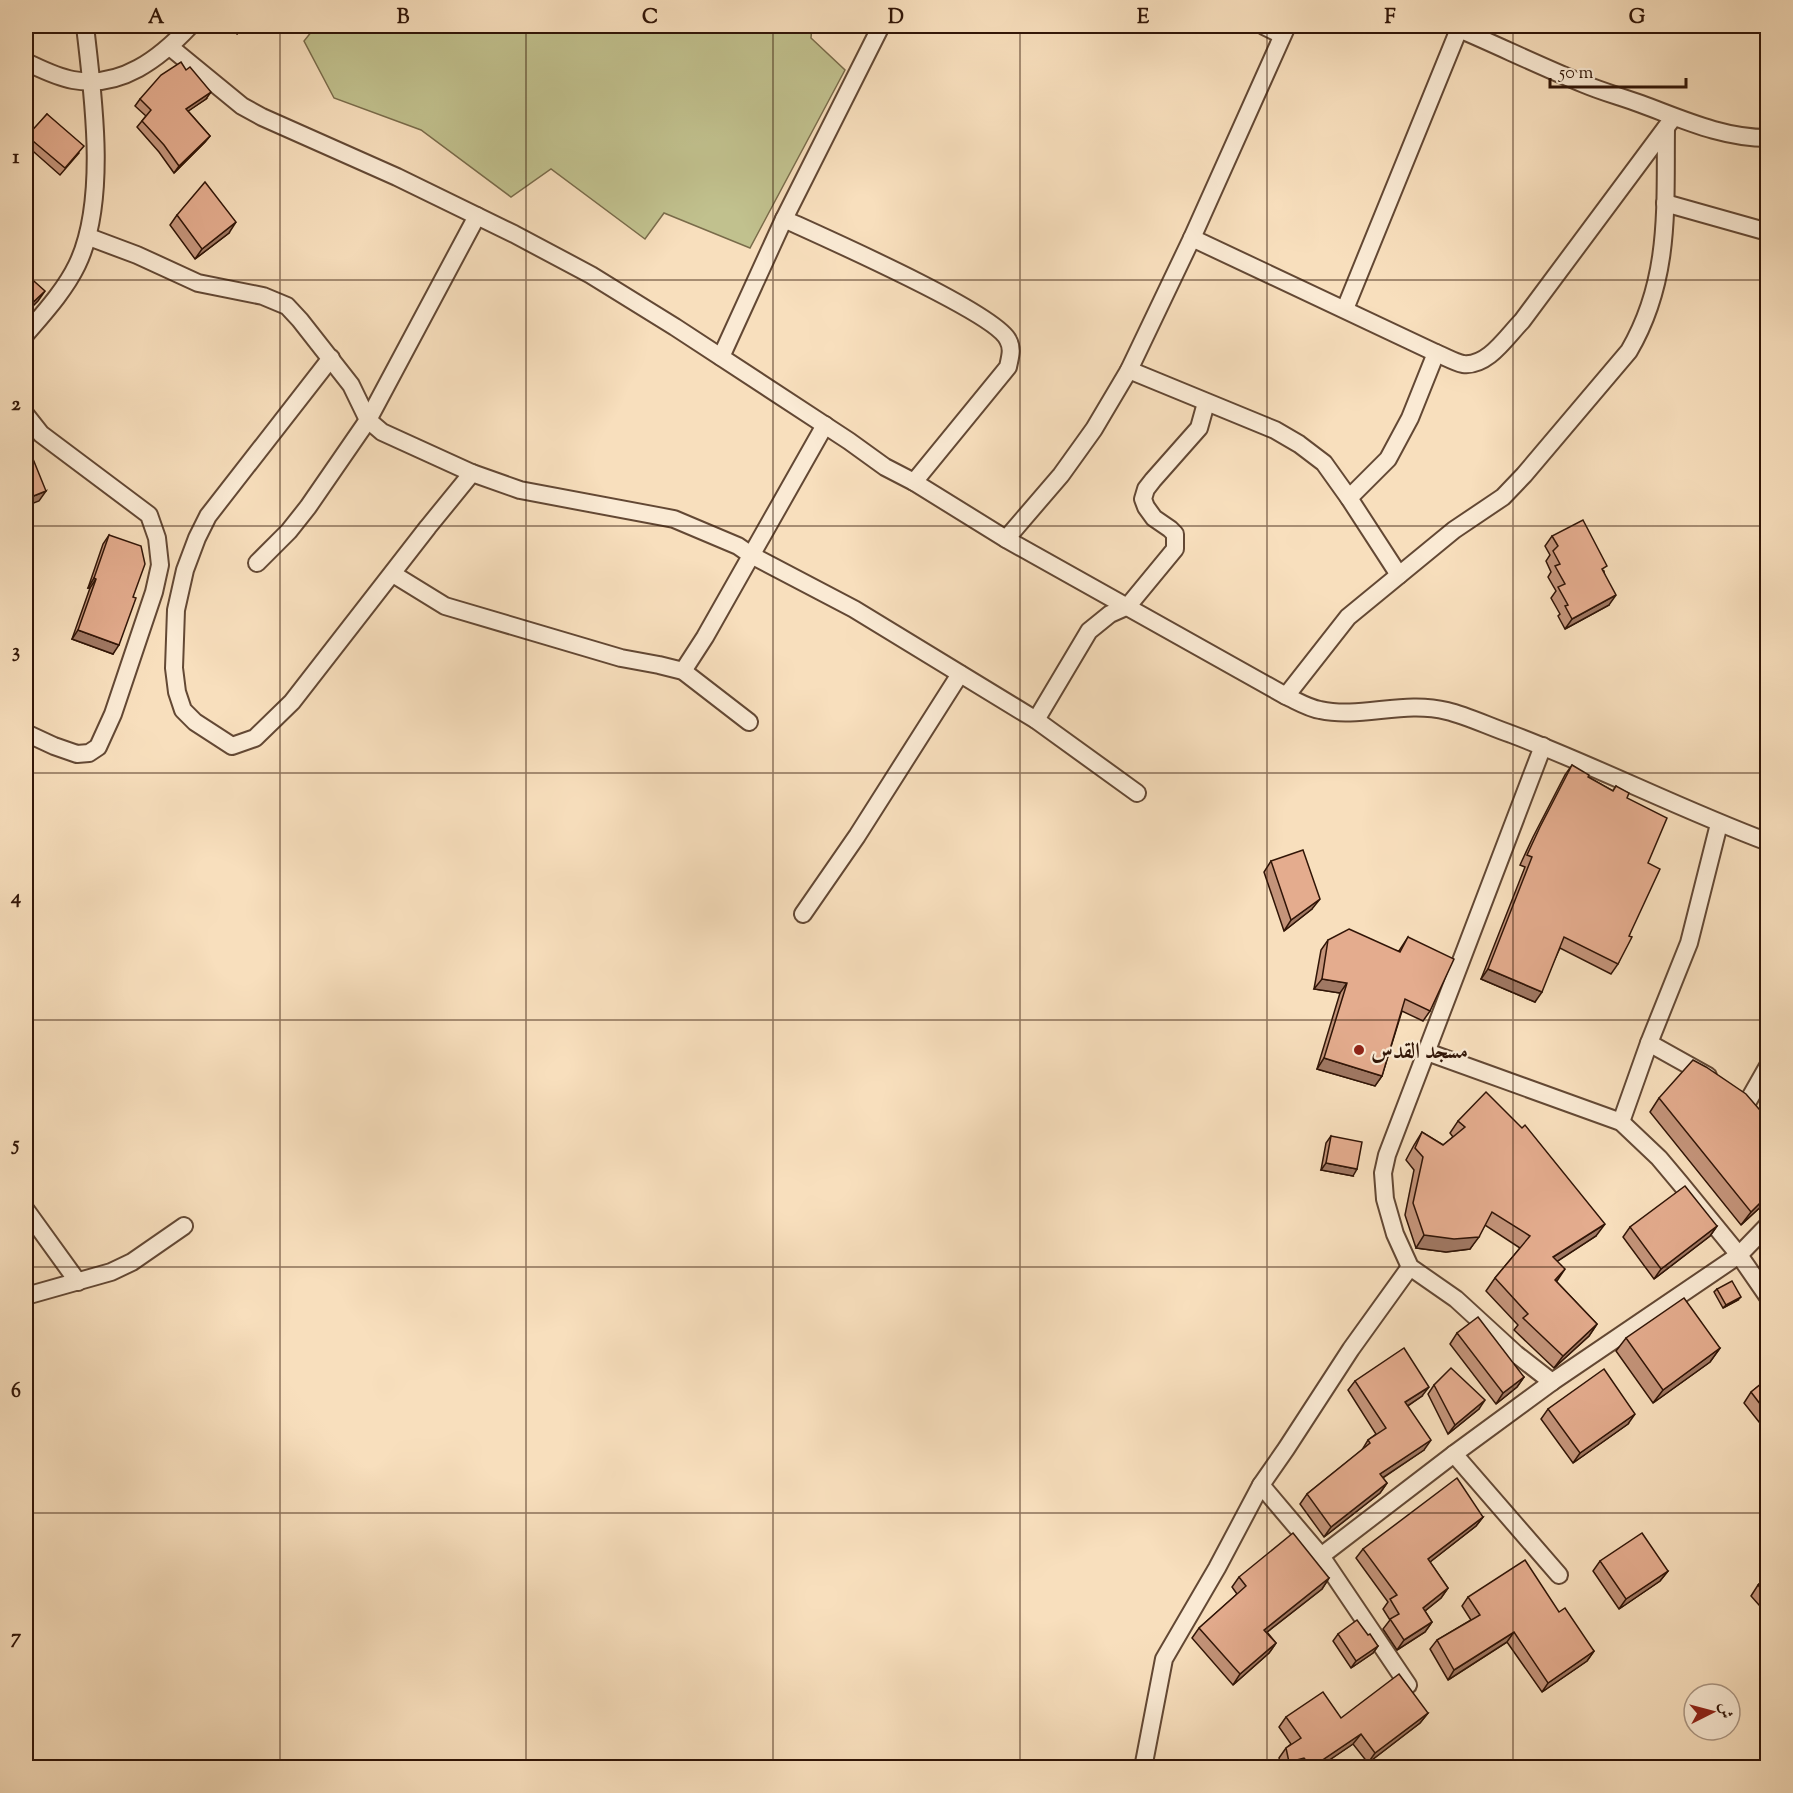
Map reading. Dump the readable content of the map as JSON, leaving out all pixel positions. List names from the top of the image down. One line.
{"places":["مسجد القدس"],"scale_bar":"50 m","north":"right","grid":{"columns":["A","B","C","D","E","F","G"],"rows":["1","2","3","4","5","6","7"]}}
